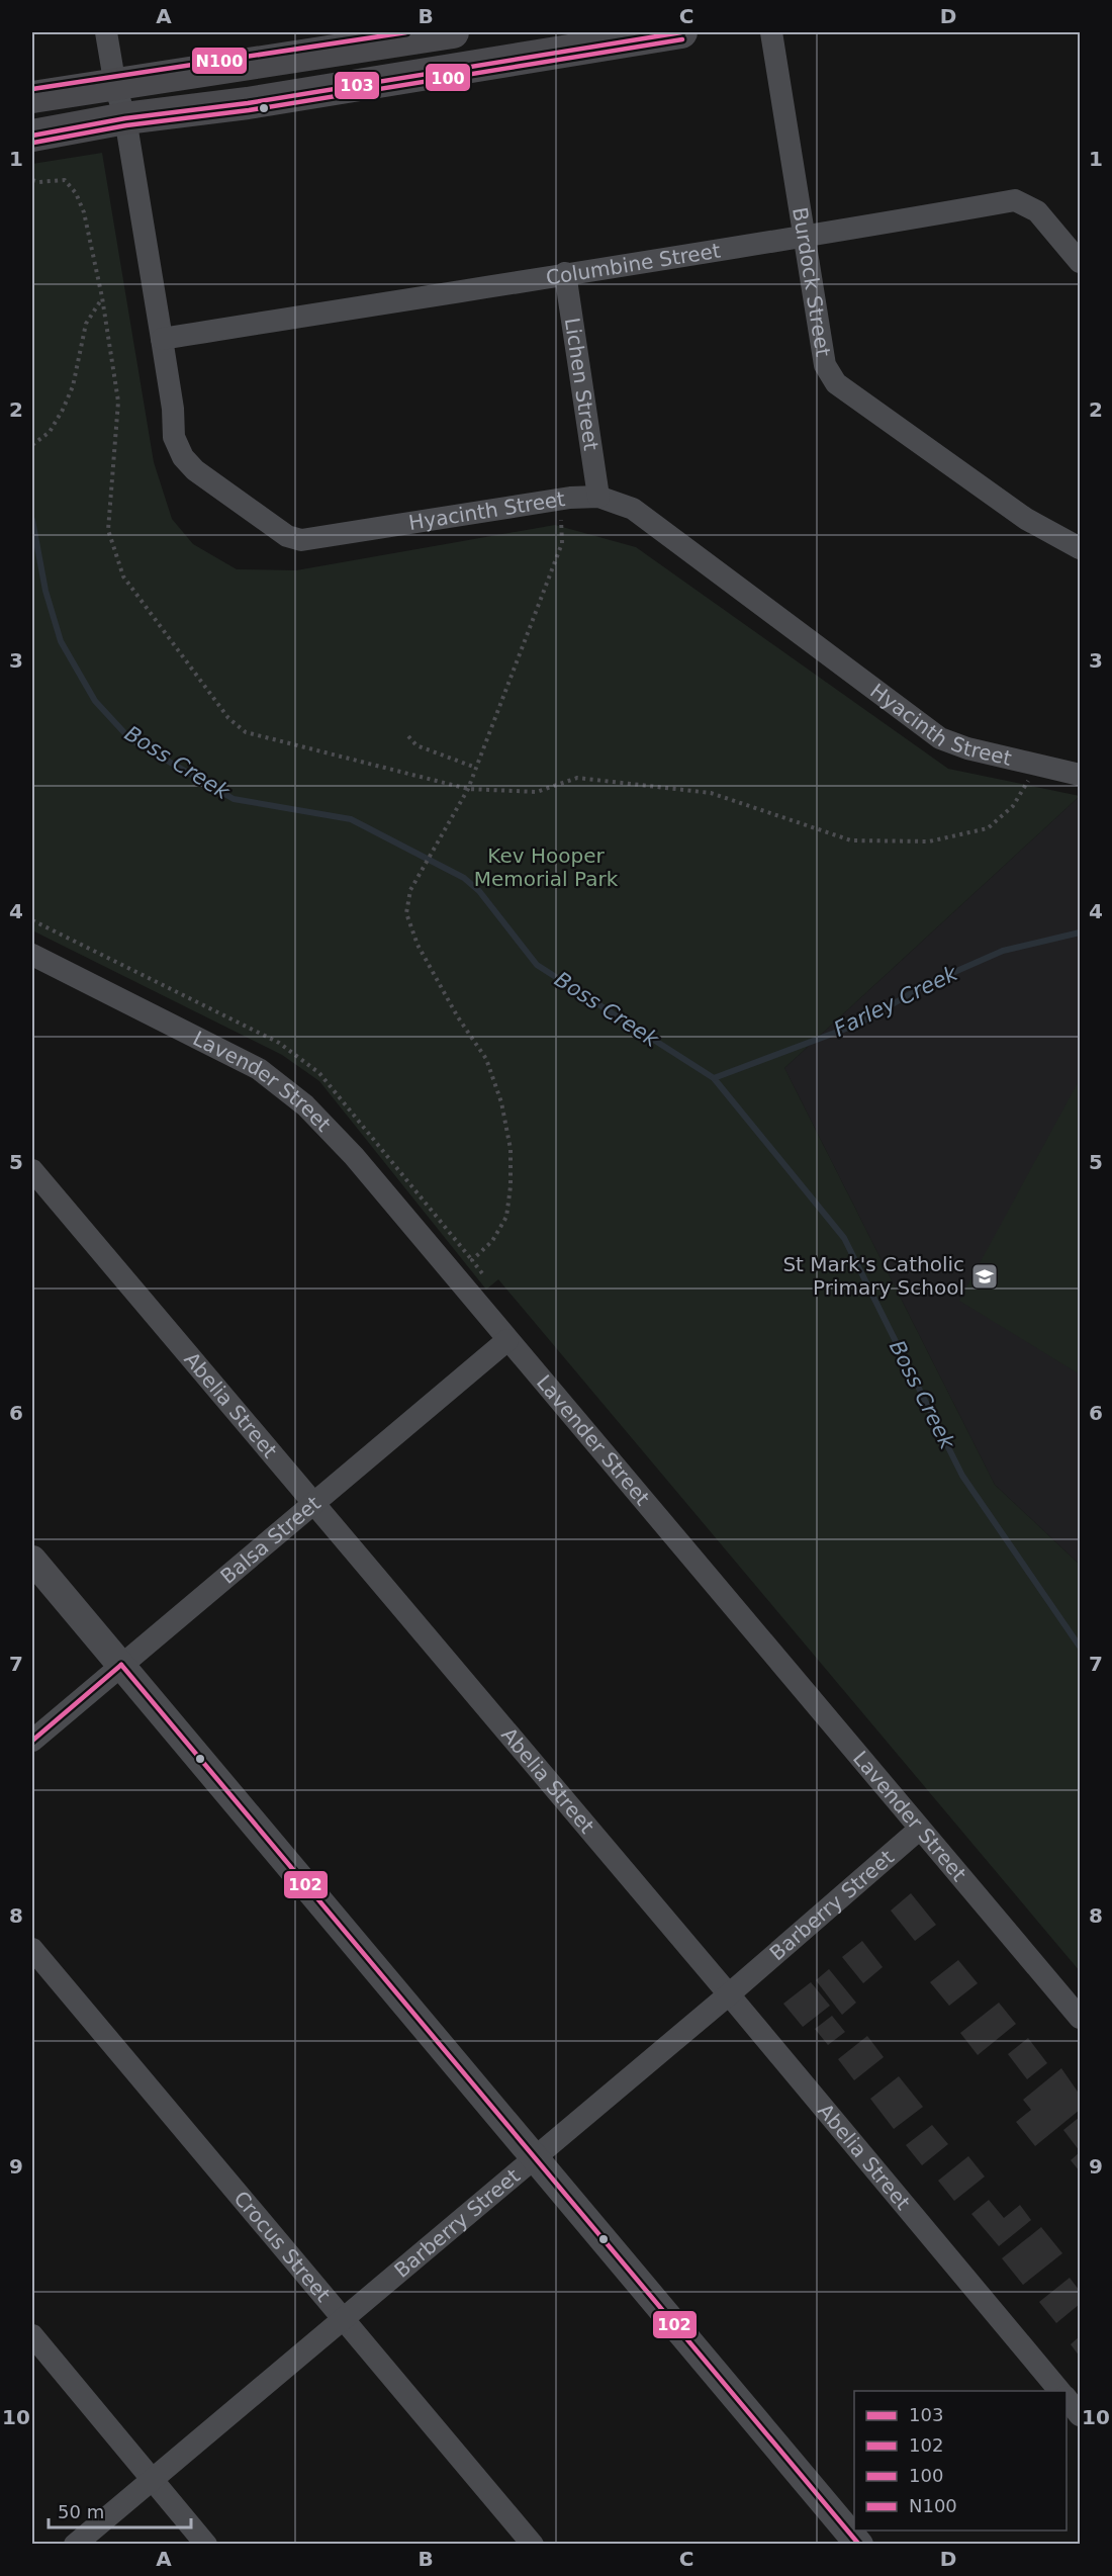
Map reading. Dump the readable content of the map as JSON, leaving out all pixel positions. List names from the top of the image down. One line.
{"streets":{"street":["Columbine Street","Burdock Street","Lichen Street","Hyacinth Street","Lavender Street","Abelia Street","Balsa Street","Barberry Street","Crocus Street"]},"crossings":[["Columbine Street","Burdock Street"],["Columbine Street","Lichen Street"],["Columbine Street","Hyacinth Street"],["Lichen Street","Hyacinth Street"],["Lavender Street","Balsa Street"],["Lavender Street","Barberry Street"],["Abelia Street","Balsa Street"],["Abelia Street","Barberry Street"],["Barberry Street","Crocus Street"]],"water":["Boss Creek","Farley Creek"],"parks":["Kev Hooper Memorial Park"],"places":{"school or university":["St Mark's Catholic Primary School"]},"lines":["transit line 103","transit line N100","transit line 100","transit line 102"],"legend":["103","102","100","N100"],"scale_bar":"50 m","grid":{"columns":["A","B","C","D"],"rows":["1","2","3","4","5","6","7","8","9","10"]}}
